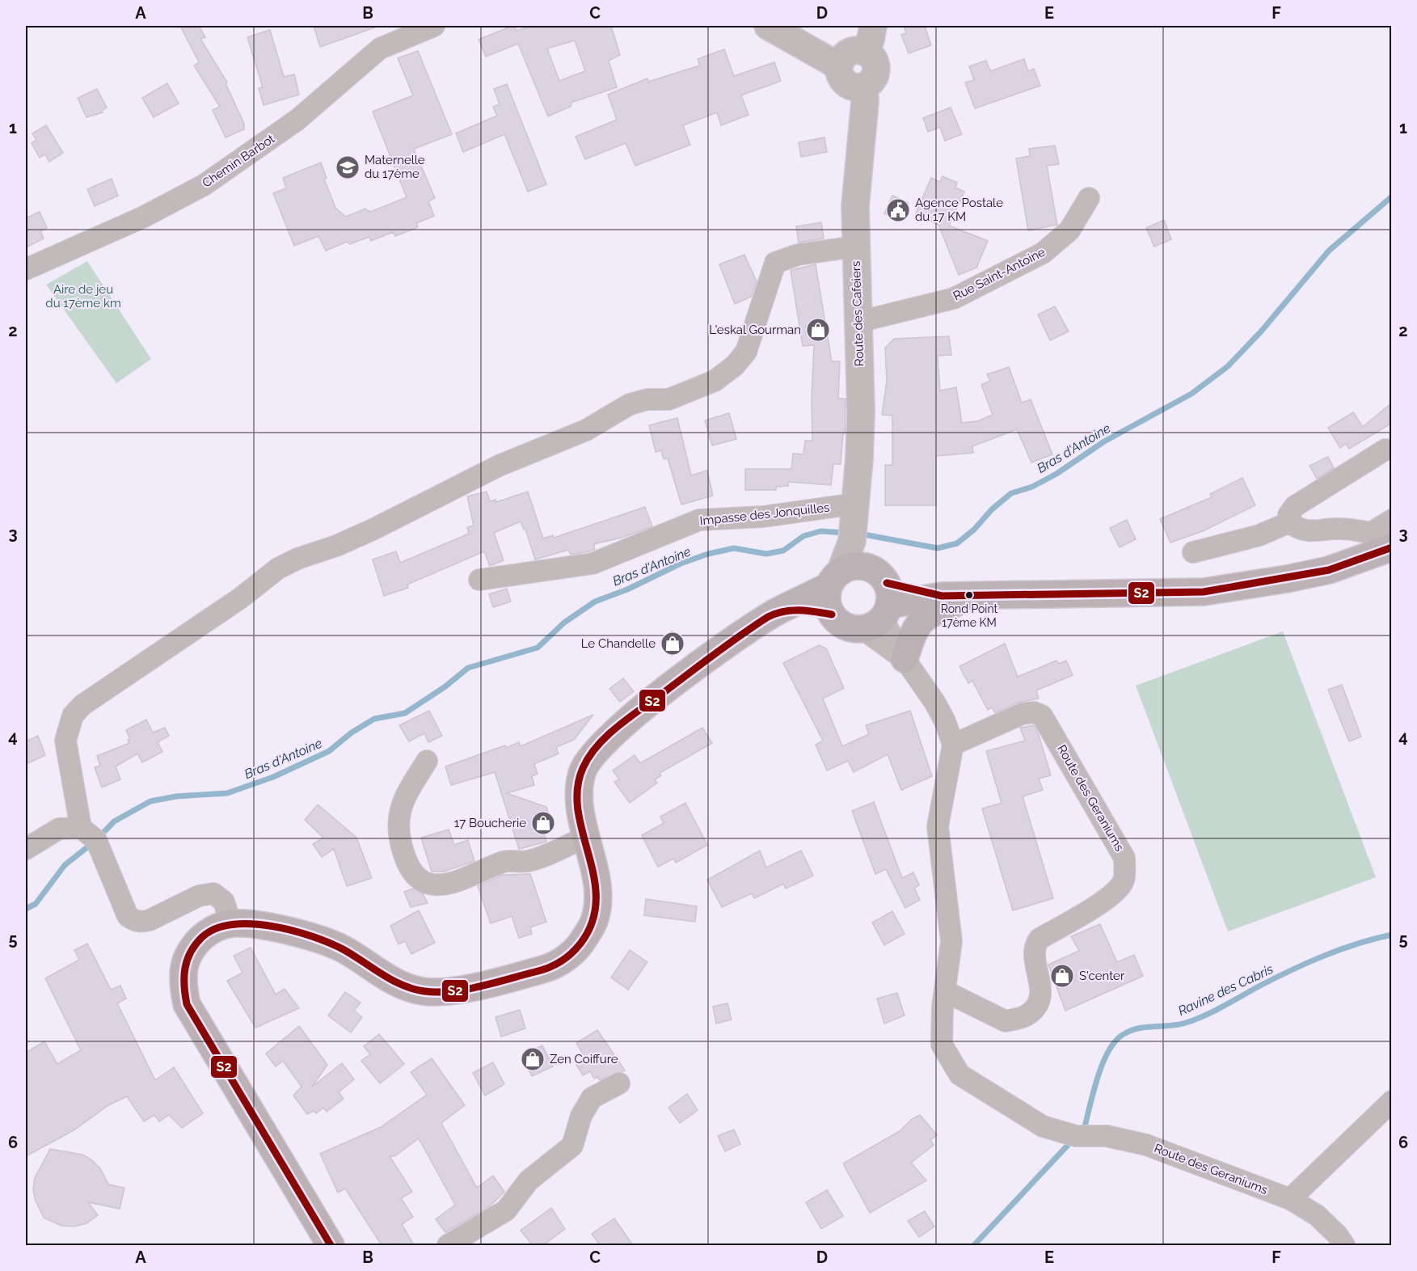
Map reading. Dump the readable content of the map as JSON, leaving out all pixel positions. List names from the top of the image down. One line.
{"streets":{"street":["Chemin Barbot","Rue Saint-Antoine","Route des Cafeiers","Impasse des Jonquilles","Route des Geraniums"]},"crossings":[["Rue Saint-Antoine","Route des Cafeiers"],["Route des Cafeiers","Impasse des Jonquilles"],["Route des Cafeiers","Route des Geraniums"]],"water":["Bras d'Antoine","Ravine des Cabris"],"parks":["Aire de jeu du 17ème km"],"places":{"school or university":["Maternelle du 17ème"],"public building":["Agence Postale du 17 KM"],"shop":["L'eskal Gourman","Le Chandelle","17 Boucherie","S'center","Zen Coiffure"],"other":["Rond Point 17ème KM"]},"lines":["transit line S2"],"grid":{"columns":["A","B","C","D","E","F"],"rows":["1","2","3","4","5","6"]}}
